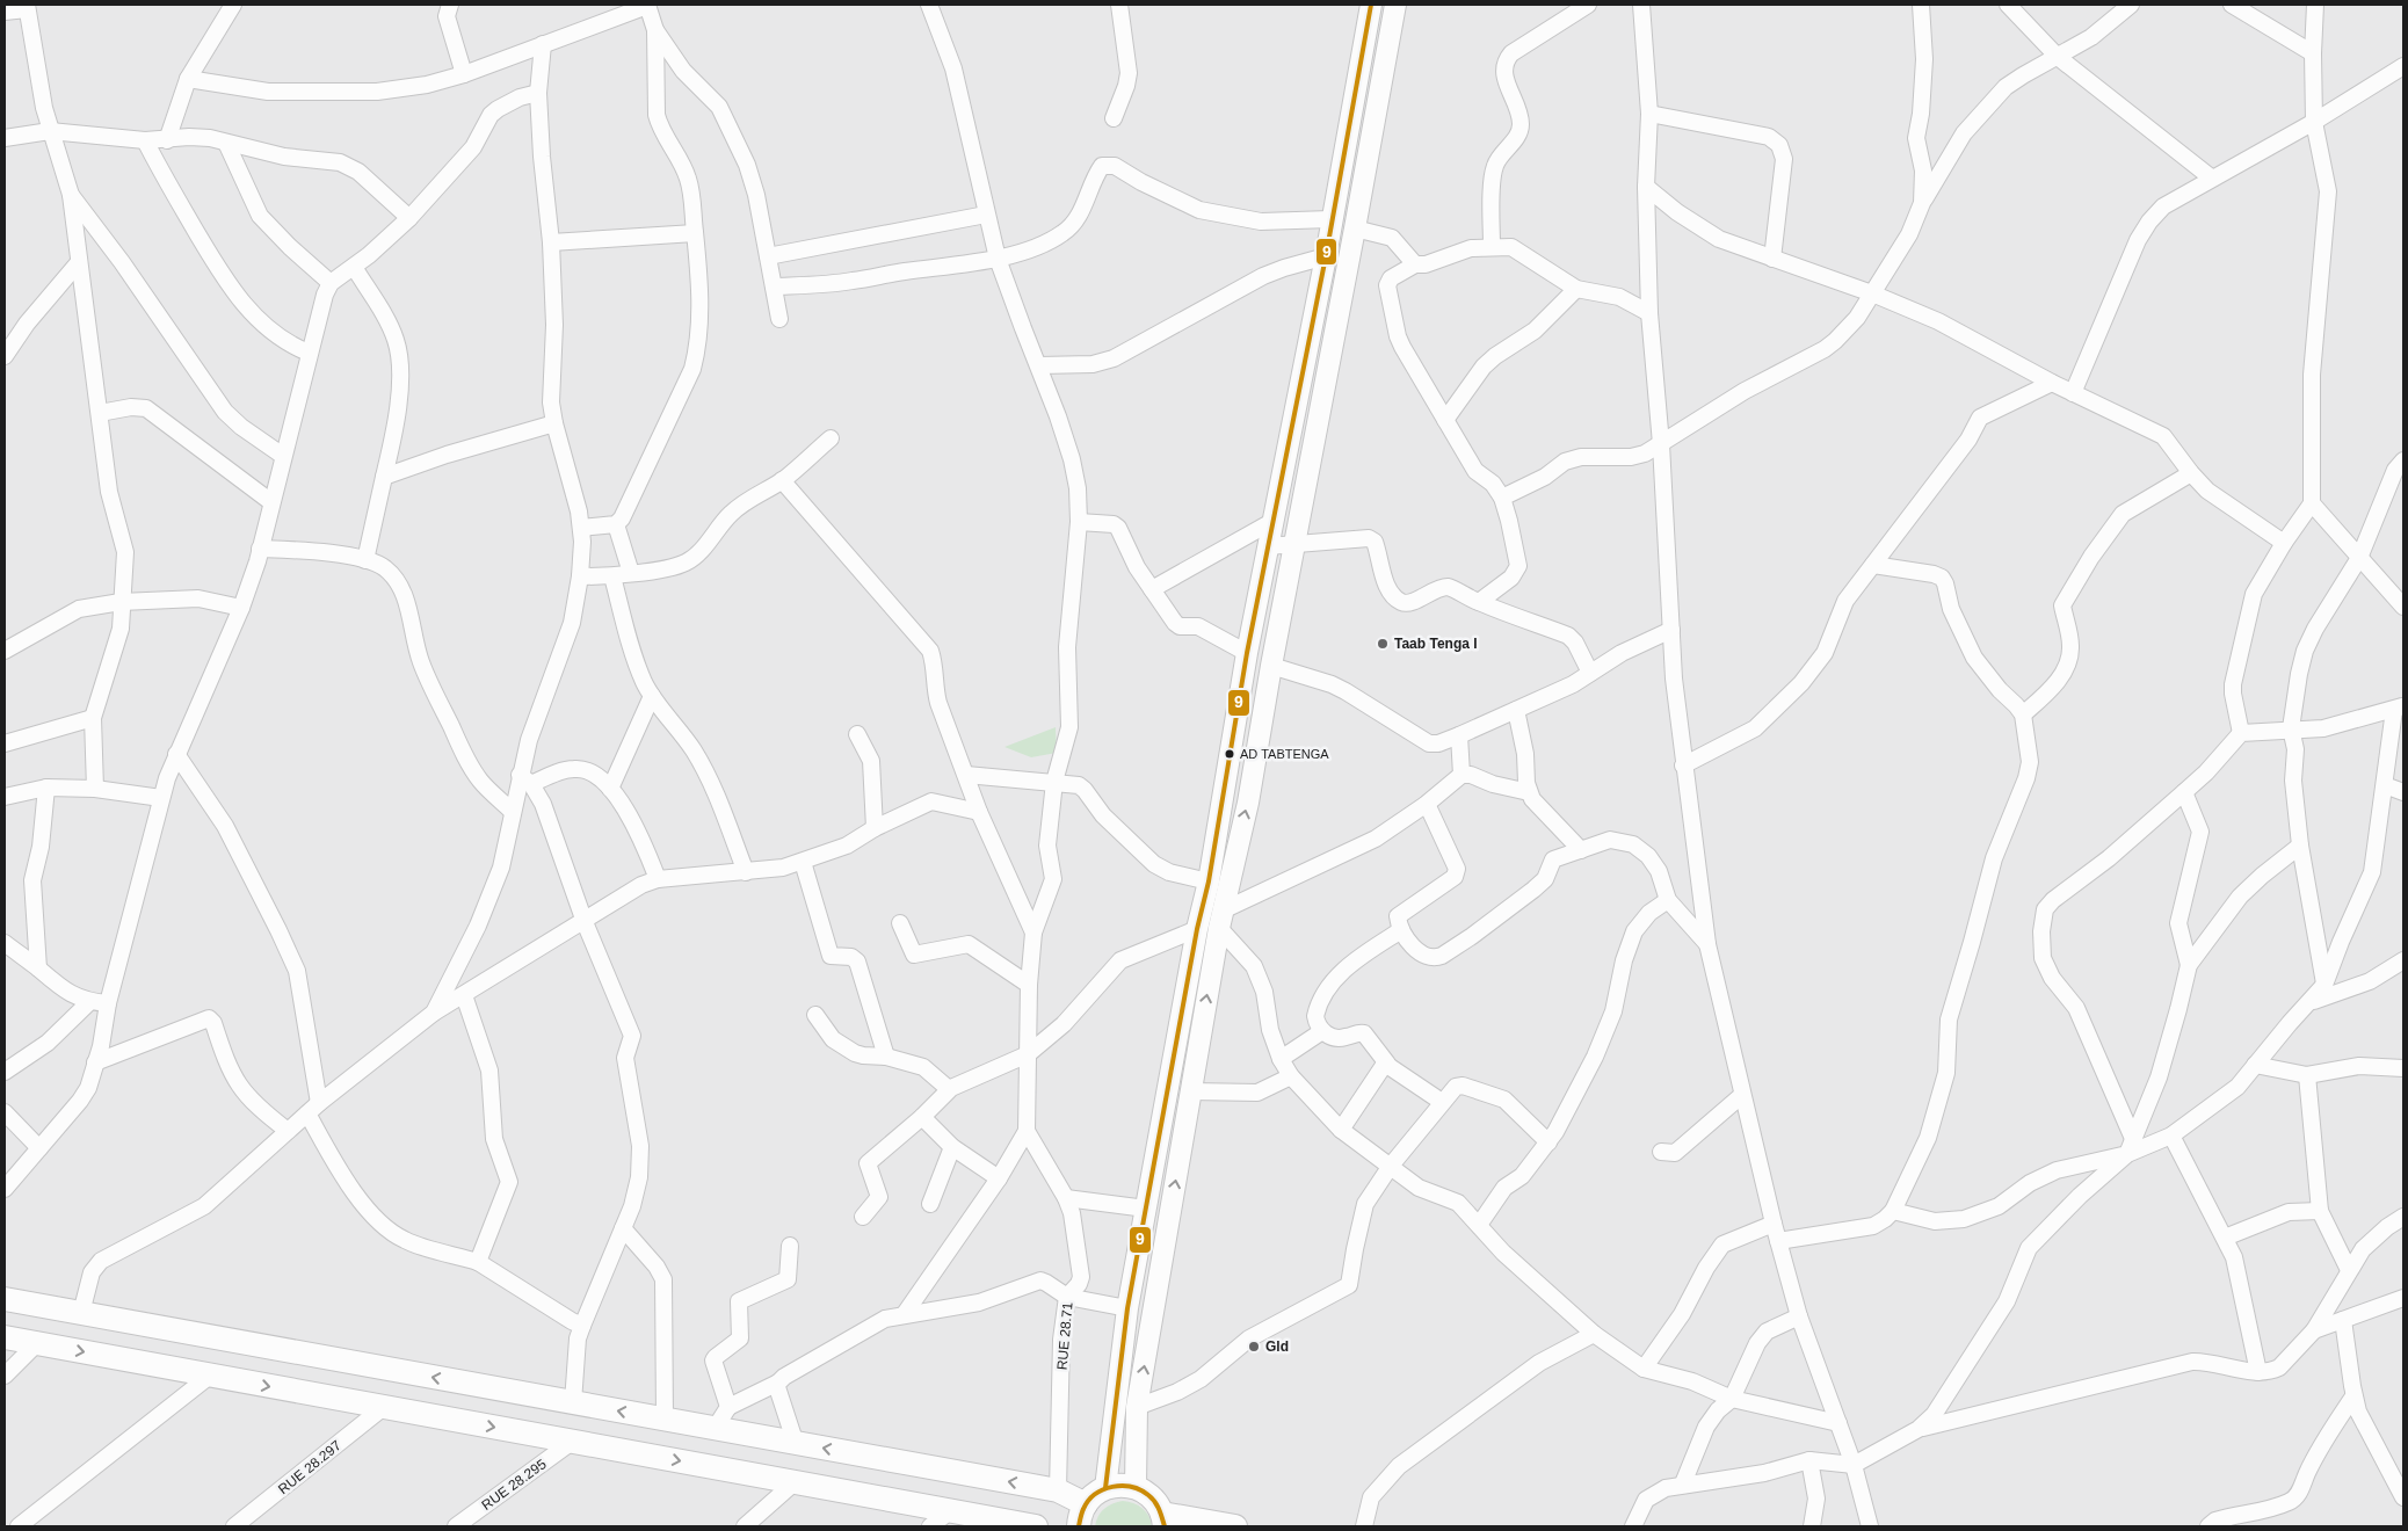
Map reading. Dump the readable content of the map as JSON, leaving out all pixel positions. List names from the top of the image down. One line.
{"streets":{"street":["RUE 28.71","RUE 28.297","RUE 28.295"]},"places":["Taab Tenga I","AD TABTENGA","Gld"],"lines":["transit line 9"]}
